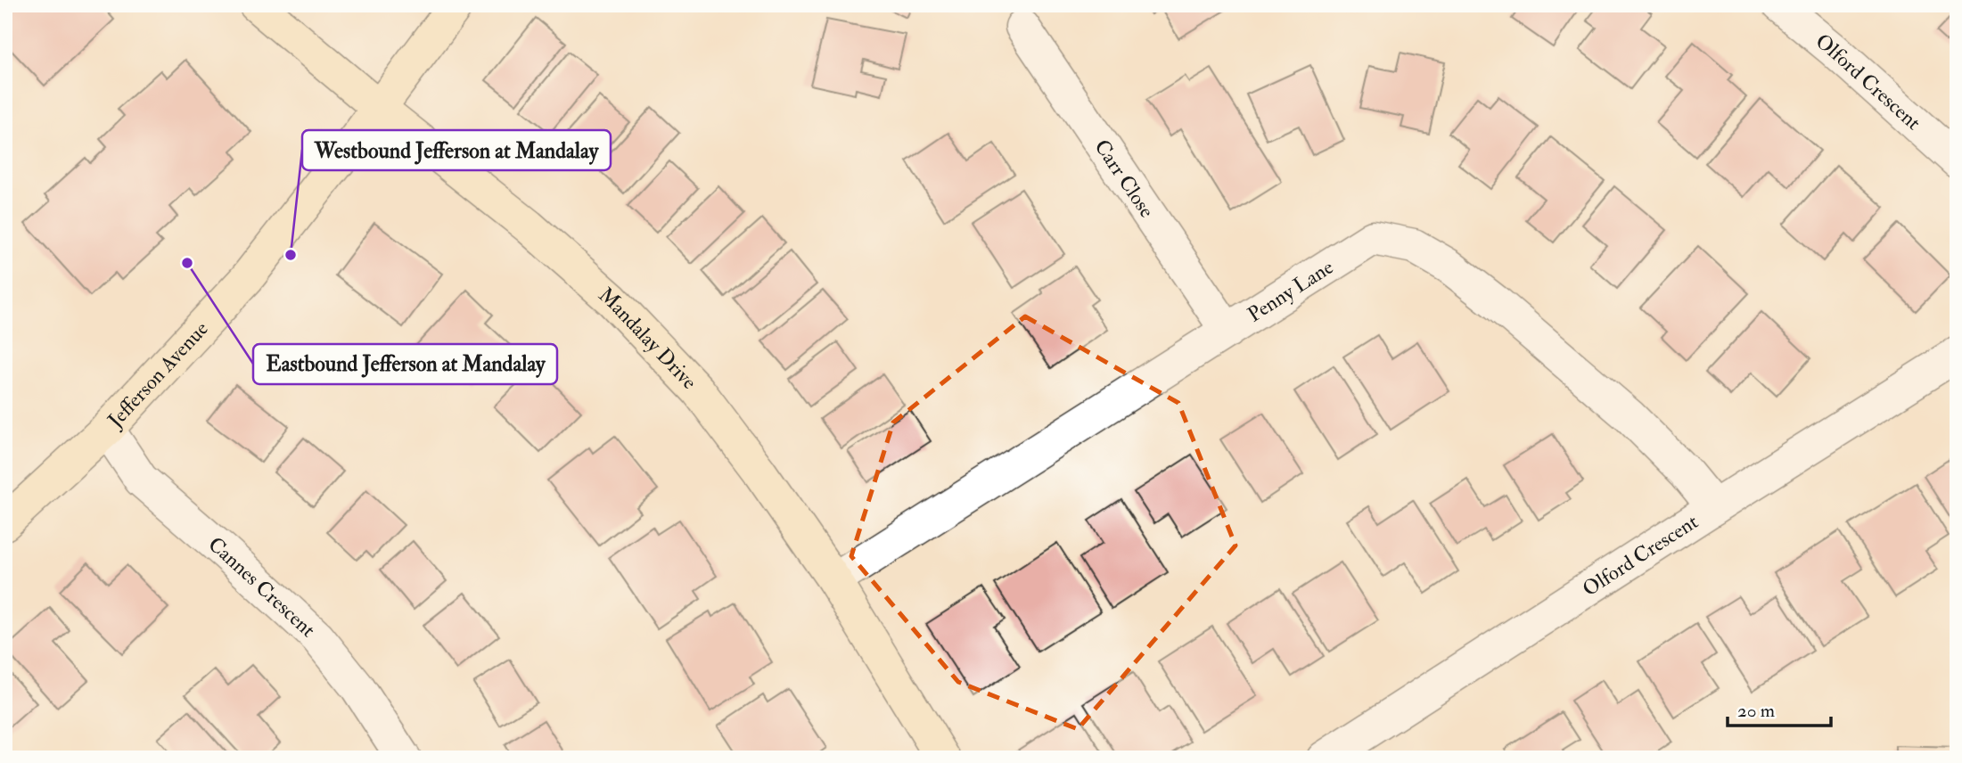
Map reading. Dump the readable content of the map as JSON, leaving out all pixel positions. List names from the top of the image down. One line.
{"streets":{"street":["Olford Crescent","Carr Close","Penny Lane","Mandalay Drive","Jefferson Avenue","Cannes Crescent"]},"crossings":[["Olford Crescent","Penny Lane"],["Carr Close","Penny Lane"],["Penny Lane","Mandalay Drive"],["Mandalay Drive","Jefferson Avenue"],["Jefferson Avenue","Cannes Crescent"]],"places":["Westbound Jefferson at Mandalay","Eastbound Jefferson at Mandalay"],"scale_bar":"20 m"}
